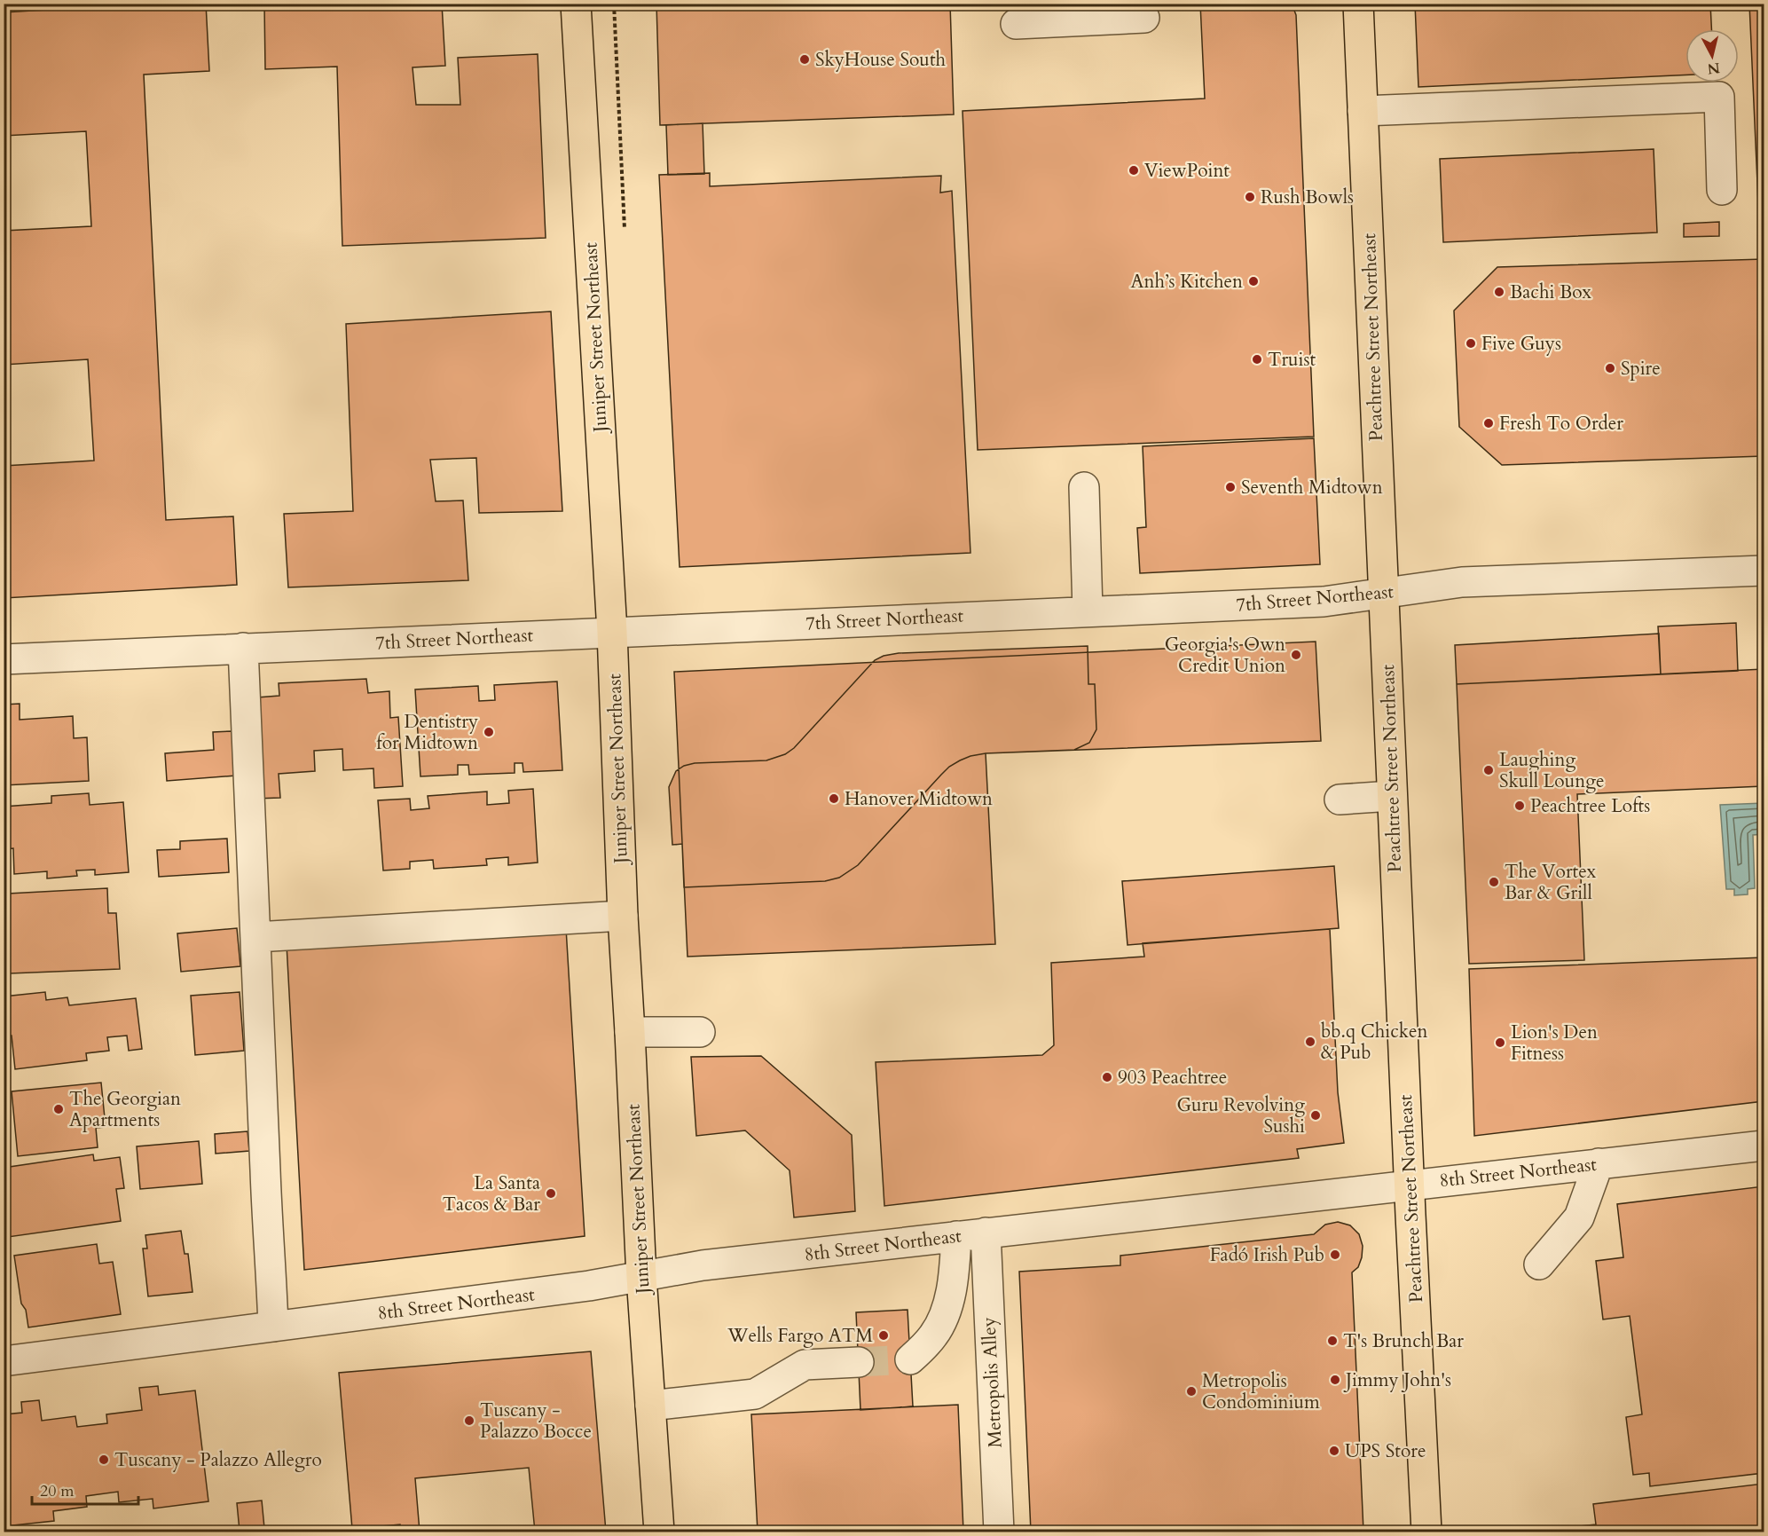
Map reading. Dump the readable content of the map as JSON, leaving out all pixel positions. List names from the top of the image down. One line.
{"streets":{"main road":["Juniper Street Northeast","Peachtree Street Northeast"],"street":["7th Street Northeast","8th Street Northeast","Metropolis Alley"]},"crossings":[["Juniper Street Northeast","7th Street Northeast"],["Juniper Street Northeast","8th Street Northeast"],["Peachtree Street Northeast","7th Street Northeast"],["Peachtree Street Northeast","8th Street Northeast"],["8th Street Northeast","Metropolis Alley"]],"places":["SkyHouse South","ViewPoint","Rush Bowls","Anh’s Kitchen","Bachi Box","Five Guys","Truist","Spire","Fresh To Order","Seventh Midtown","Georgia's Own Credit Union","Dentistry for Midtown","Laughing Skull Lounge","Hanover Midtown","Peachtree Lofts","The Vortex Bar & Grill","bb.q Chicken & Pub","Lion's Den Fitness","903 Peachtree","The Georgian Apartments","Guru Revolving Sushi","La Santa Tacos & Bar","Fadó Irish Pub","Wells Fargo ATM","T's Brunch Bar","Jimmy John's","Metropolis Condominium","Tuscany - Palazzo Bocce","UPS Store","Tuscany - Palazzo Allegro"],"scale_bar":"20 m","north":"bottom"}
